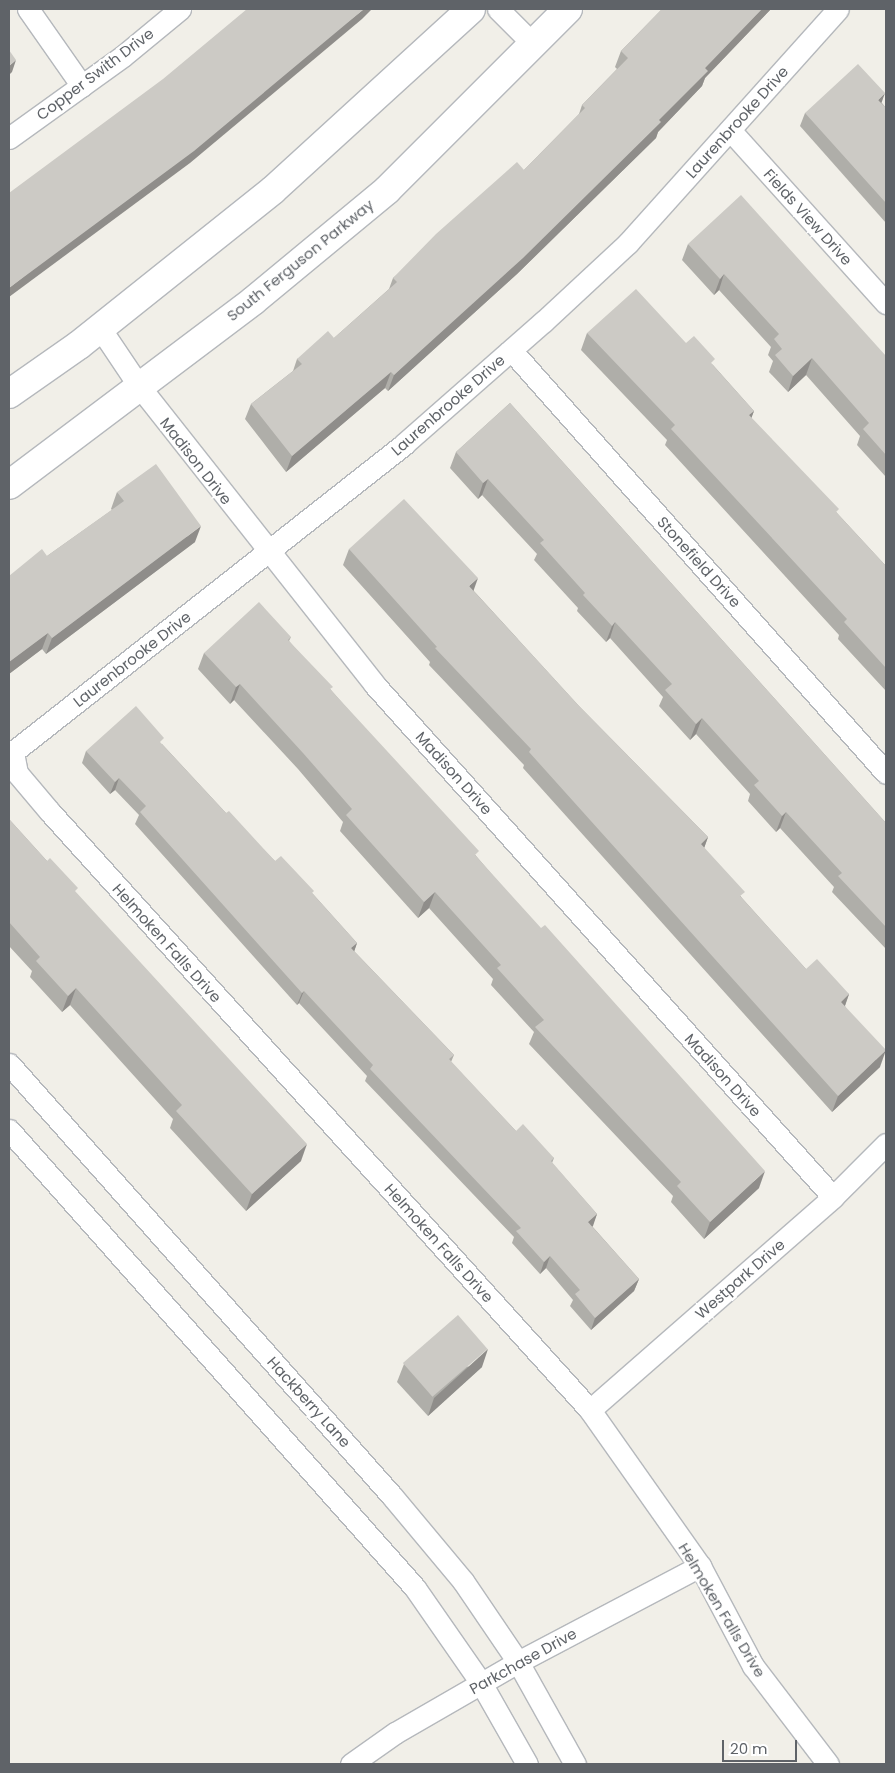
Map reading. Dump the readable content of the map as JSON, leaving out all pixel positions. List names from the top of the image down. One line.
{"streets":{"street":["Copper Swith Drive","Laurenbrooke Drive","Fields View Drive","South Ferguson Parkway","Madison Drive","Stonefield Drive","Helmoken Falls Drive","Westpark Drive","Hackberry Lane","Parkchase Drive"]},"crossings":[["Laurenbrooke Drive","Fields View Drive"],["Laurenbrooke Drive","Madison Drive"],["Laurenbrooke Drive","Stonefield Drive"],["Laurenbrooke Drive","Helmoken Falls Drive"],["South Ferguson Parkway","Madison Drive"],["Madison Drive","Westpark Drive"],["Helmoken Falls Drive","Westpark Drive"],["Helmoken Falls Drive","Parkchase Drive"],["Hackberry Lane","Parkchase Drive"]],"scale_bar":"20 m"}
